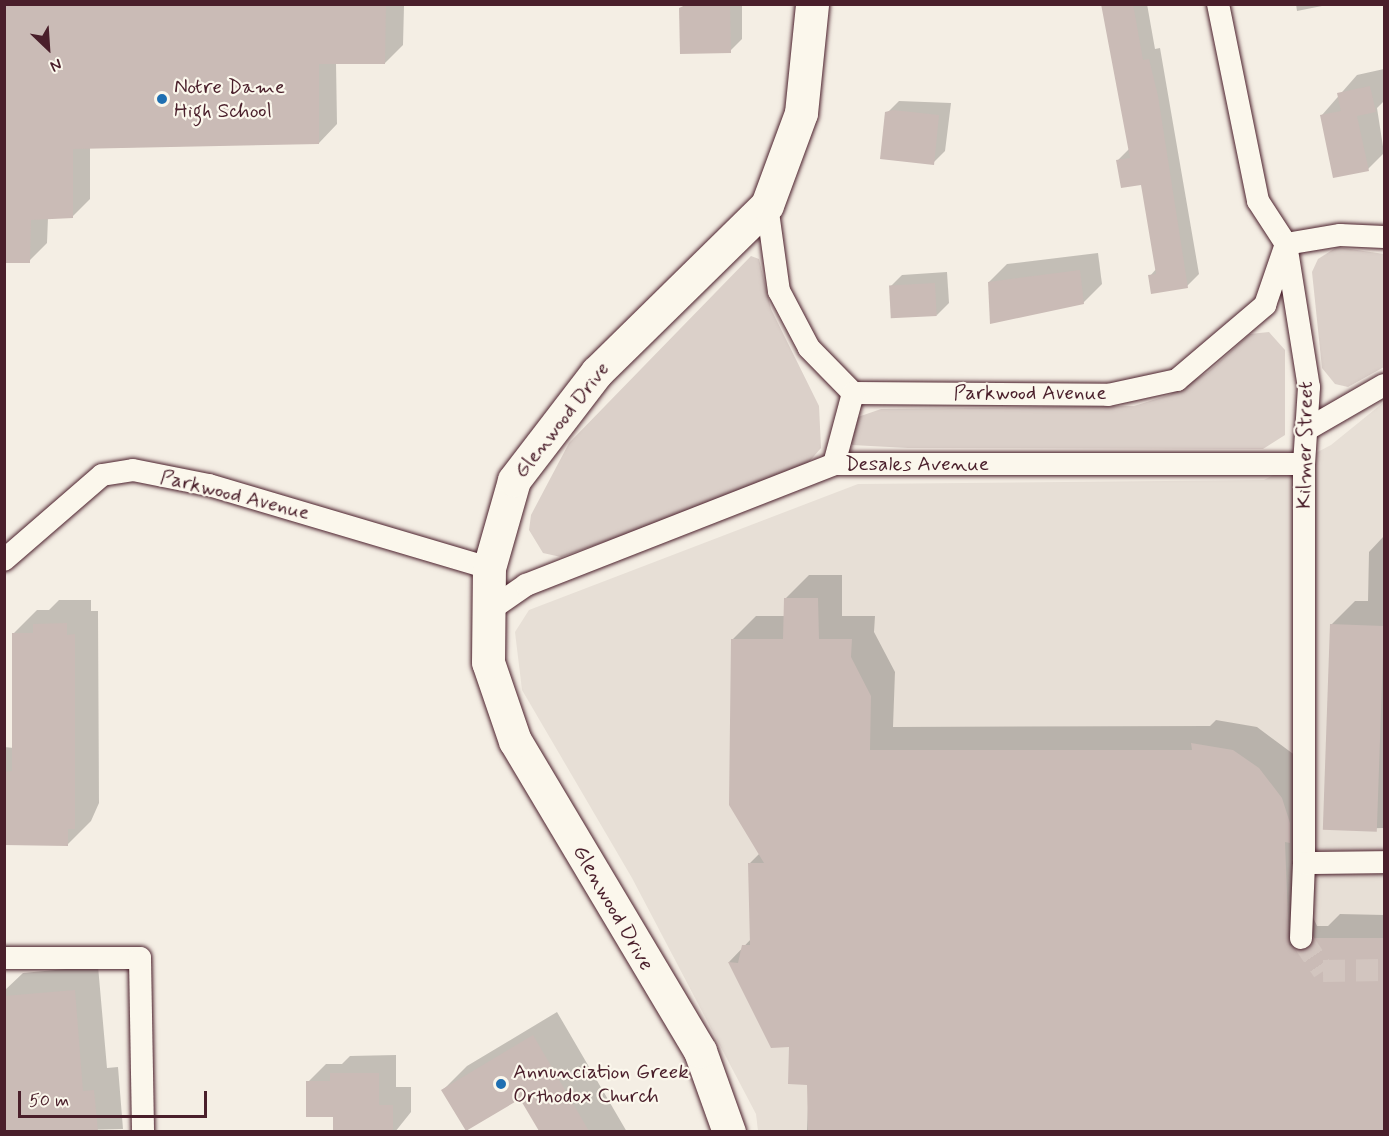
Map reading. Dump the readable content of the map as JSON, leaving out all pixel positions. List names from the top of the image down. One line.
{"streets":{"street":["Parkwood Avenue","Glenwood Drive","Kilmer Street","Desales Avenue"]},"crossings":[["Parkwood Avenue","Glenwood Drive"],["Parkwood Avenue","Kilmer Street"],["Glenwood Drive","Desales Avenue"],["Kilmer Street","Desales Avenue"]],"places":["Notre Dame High School","Annunciation Greek Orthodox Church"],"scale_bar":"50 m","north":"bottom right"}
